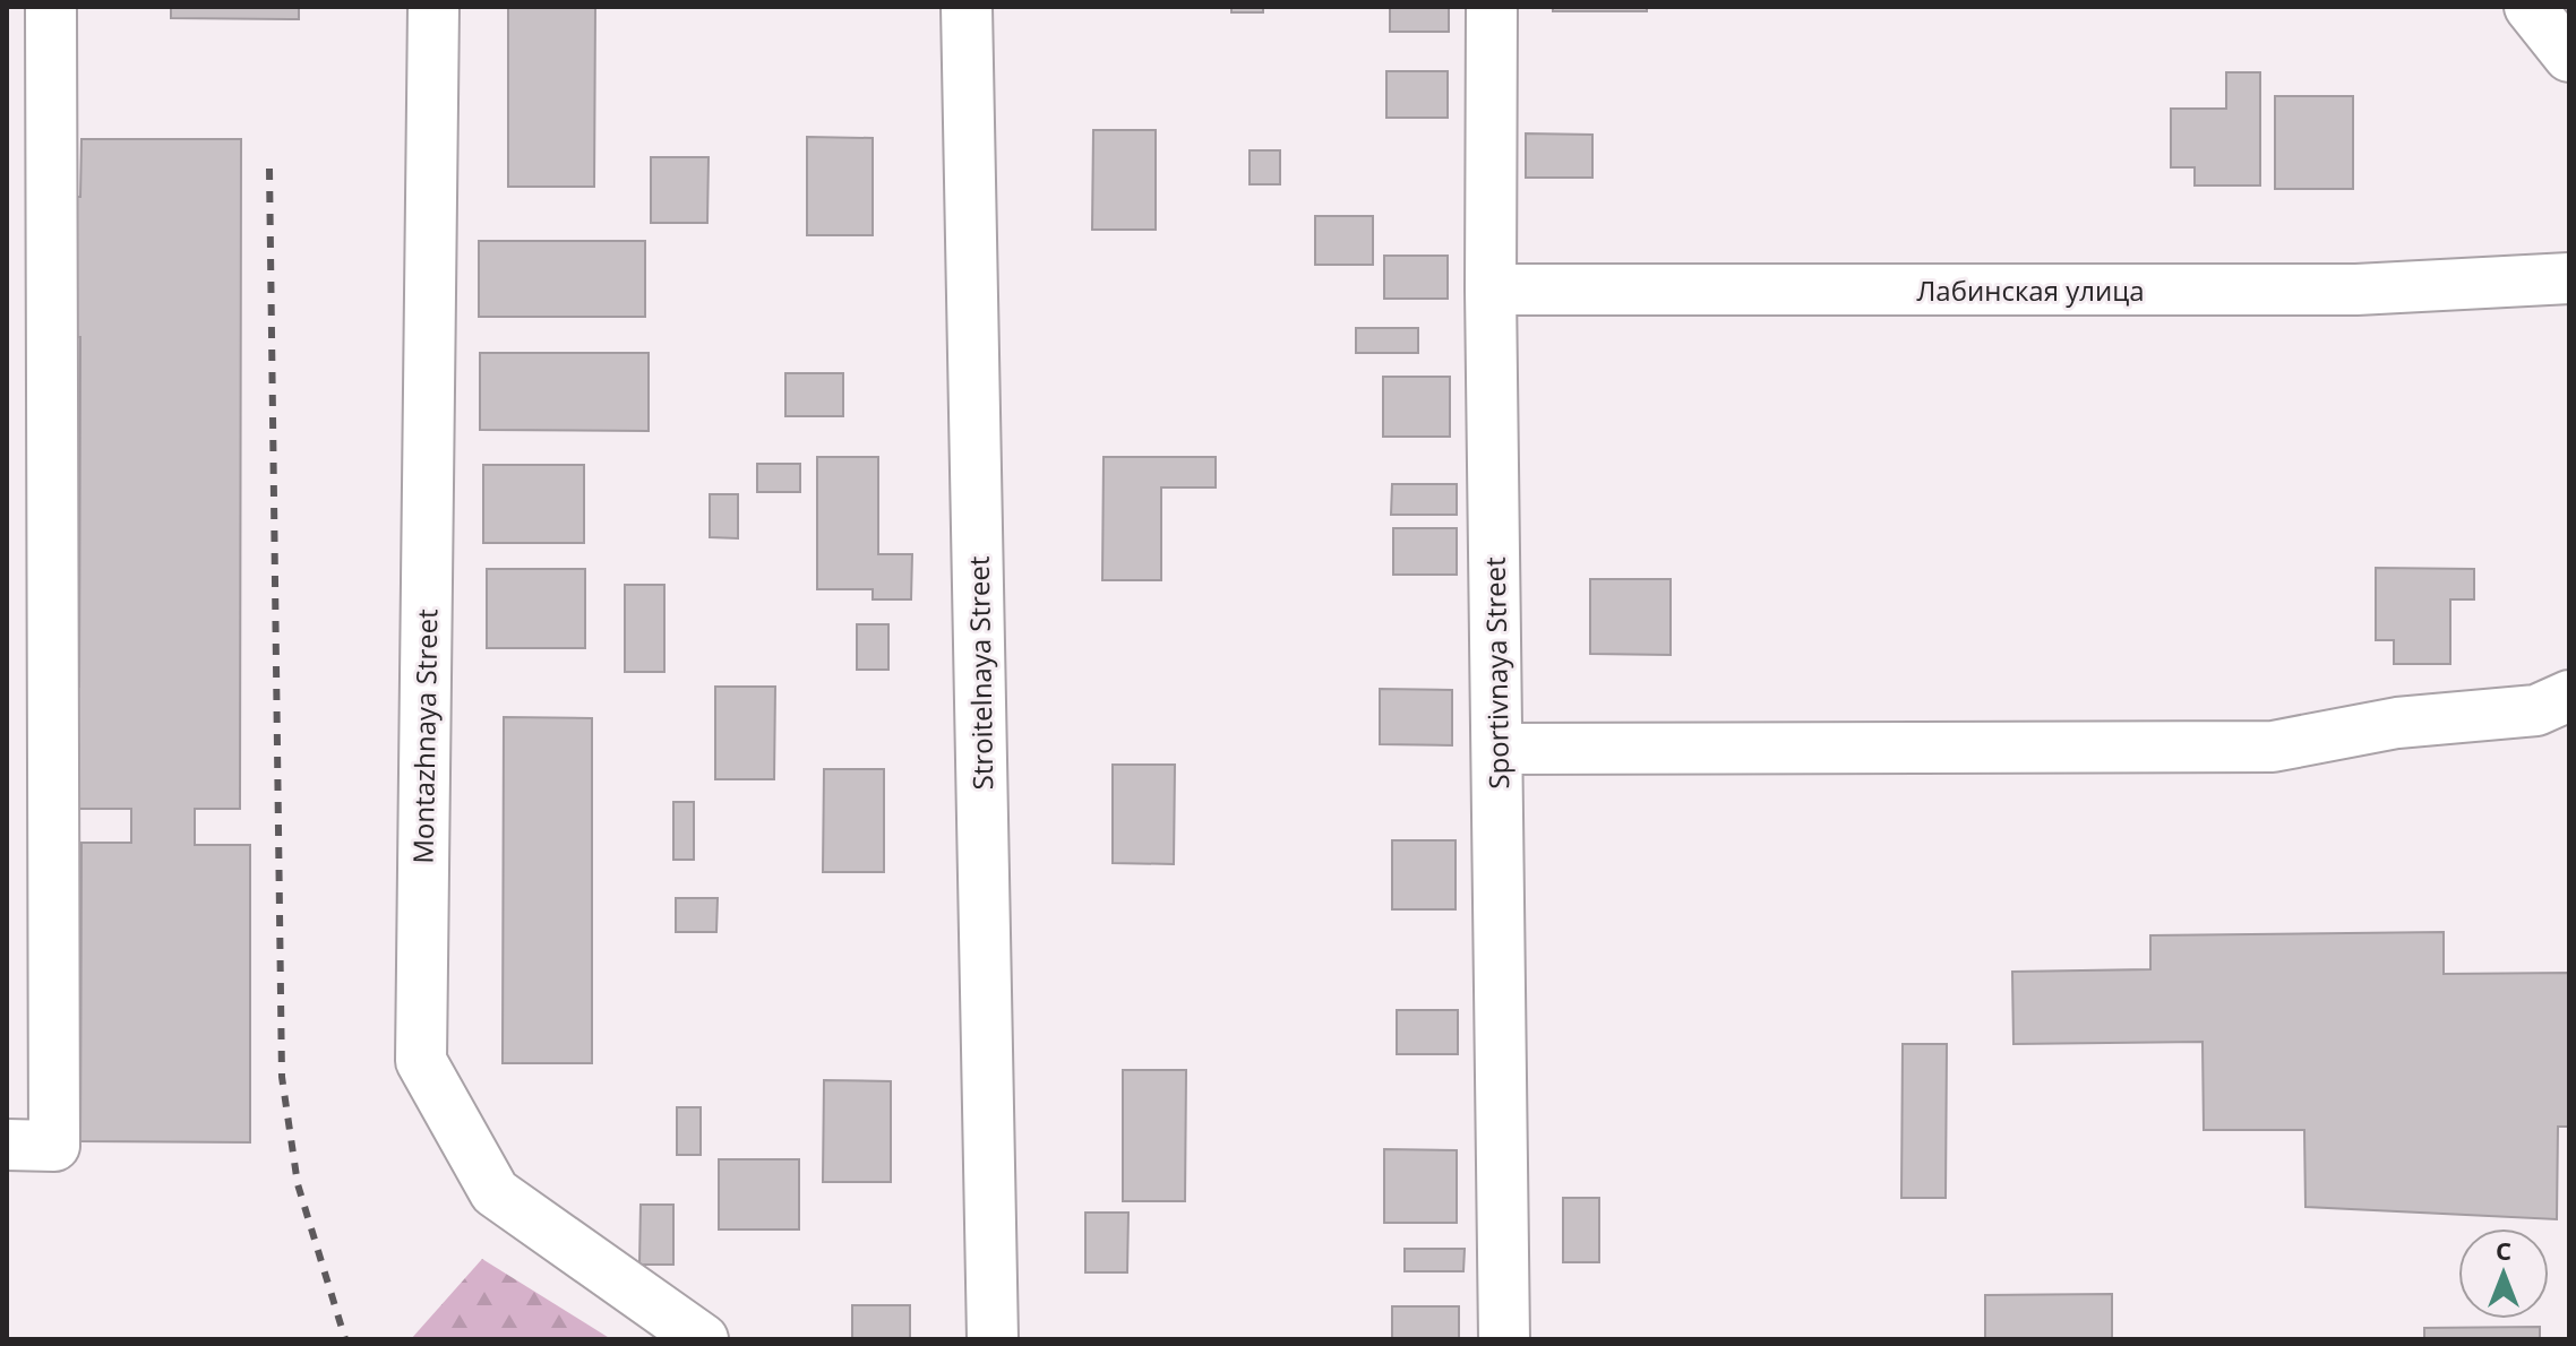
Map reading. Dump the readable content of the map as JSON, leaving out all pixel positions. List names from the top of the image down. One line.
{"streets":{"street":["Лабинская улица","Stroitelnaya Street","Sportivnaya Street","Montazhnaya Street"]},"crossings":[["Лабинская улица","Sportivnaya Street"]],"north":"top"}
